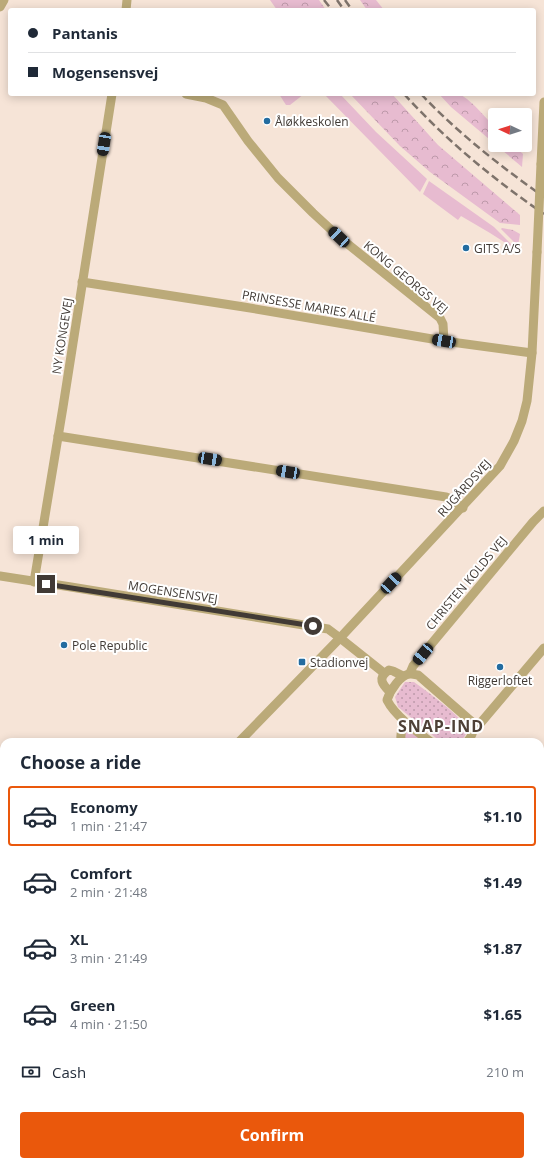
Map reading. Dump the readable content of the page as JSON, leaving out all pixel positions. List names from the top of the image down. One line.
{"streets":{"street":["KONG GEORGS VEJ","PRINSESSE MARIES ALLÉ","NY KONGEVEJ","RUGÅRDSVEJ","CHRISTEN KOLDS VEJ","MOGENSENSVEJ"]},"crossings":[["KONG GEORGS VEJ","PRINSESSE MARIES ALLÉ"],["PRINSESSE MARIES ALLÉ","NY KONGEVEJ"],["PRINSESSE MARIES ALLÉ","RUGÅRDSVEJ"],["NY KONGEVEJ","MOGENSENSVEJ"],["RUGÅRDSVEJ","MOGENSENSVEJ"]],"districts":["SNAP-IND"],"places":{"other":["Åløkkeskolen","GITS A/S","Pole Republic","Riggerloftet"],"transit":["Stadionvej"]},"north":"left","page":{"banner":["Pantanis","Mogensensvej"],"bubble":"1 min","heading":"Choose a ride","list":[{"name":"Economy","note":"1 min · 21:47","value":"$1.10"},{"name":"Comfort","note":"2 min · 21:48","value":"$1.49"},{"name":"XL","note":"3 min · 21:49","value":"$1.87"},{"name":"Green","note":"4 min · 21:50","value":"$1.65"}],"pay":["Cash","210 m"],"buttons":"Confirm"}}
